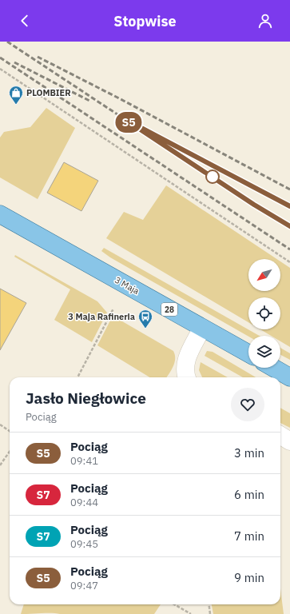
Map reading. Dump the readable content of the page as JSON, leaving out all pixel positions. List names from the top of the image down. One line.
{"streets":{"main road":["3 Maja","28"]},"places":{"shop":["PLOMBIER"],"bus stop":["3 Maja Rafineria"]},"north":"bottom left","page":{"header":"Stopwise","on_map":"S5","heading":["Jasło Niegłowice","Pociąg"],"list":[{"mark":"S5","name":"Pociąg","note":"09:41","value":"3 min"},{"mark":"S7","name":"Pociąg","note":"09:44","value":"6 min"},{"mark":"S7","name":"Pociąg","note":"09:45","value":"7 min"},{"mark":"S5","name":"Pociąg","note":"09:47","value":"9 min"}]}}
